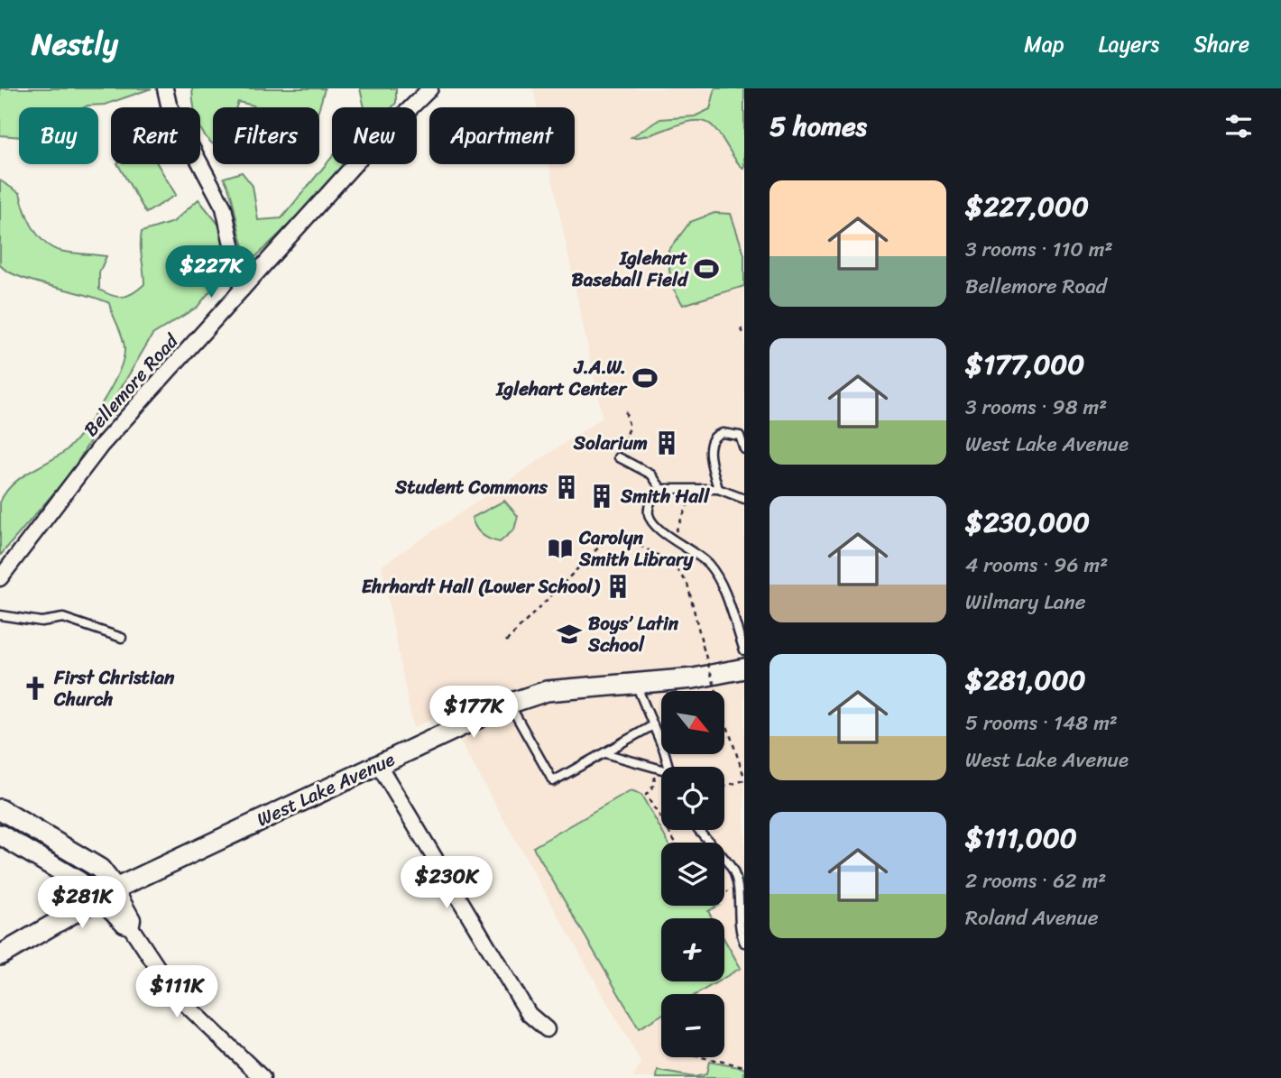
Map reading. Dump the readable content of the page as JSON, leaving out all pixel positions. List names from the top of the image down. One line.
{"streets":{"street":["Bellemore Road","West Lake Avenue"]},"places":{"sports":["Iglehart Baseball Field","J.A.W. Iglehart Center"],"building":["Solarium","Student Commons","Smith Hall","Ehrhardt Hall (Lower School)"],"library":["Carolyn Smith Library"],"school or university":["Boys’ Latin School"],"church":["First Christian Church"]},"north":"bottom right","page":{"header":"Nestly","nav":["Map","Layers","Share"],"heading":"5 homes","chip":["Buy","Rent","Filters","New","Apartment"],"list":[{"name":"$227,000","note":"3 rooms · 110 m² · Bellemore Road"},{"name":"$177,000","note":"3 rooms · 98 m² · West Lake Avenue"},{"name":"$230,000","note":"4 rooms · 96 m² · Wilmary Lane"},{"name":"$281,000","note":"5 rooms · 148 m² · West Lake Avenue"},{"name":"$111,000","note":"2 rooms · 62 m² · Roland Avenue"}],"price":["$227K","$177K","$230K","$281K","$111K"],"map_buttons":["+","−"]}}
